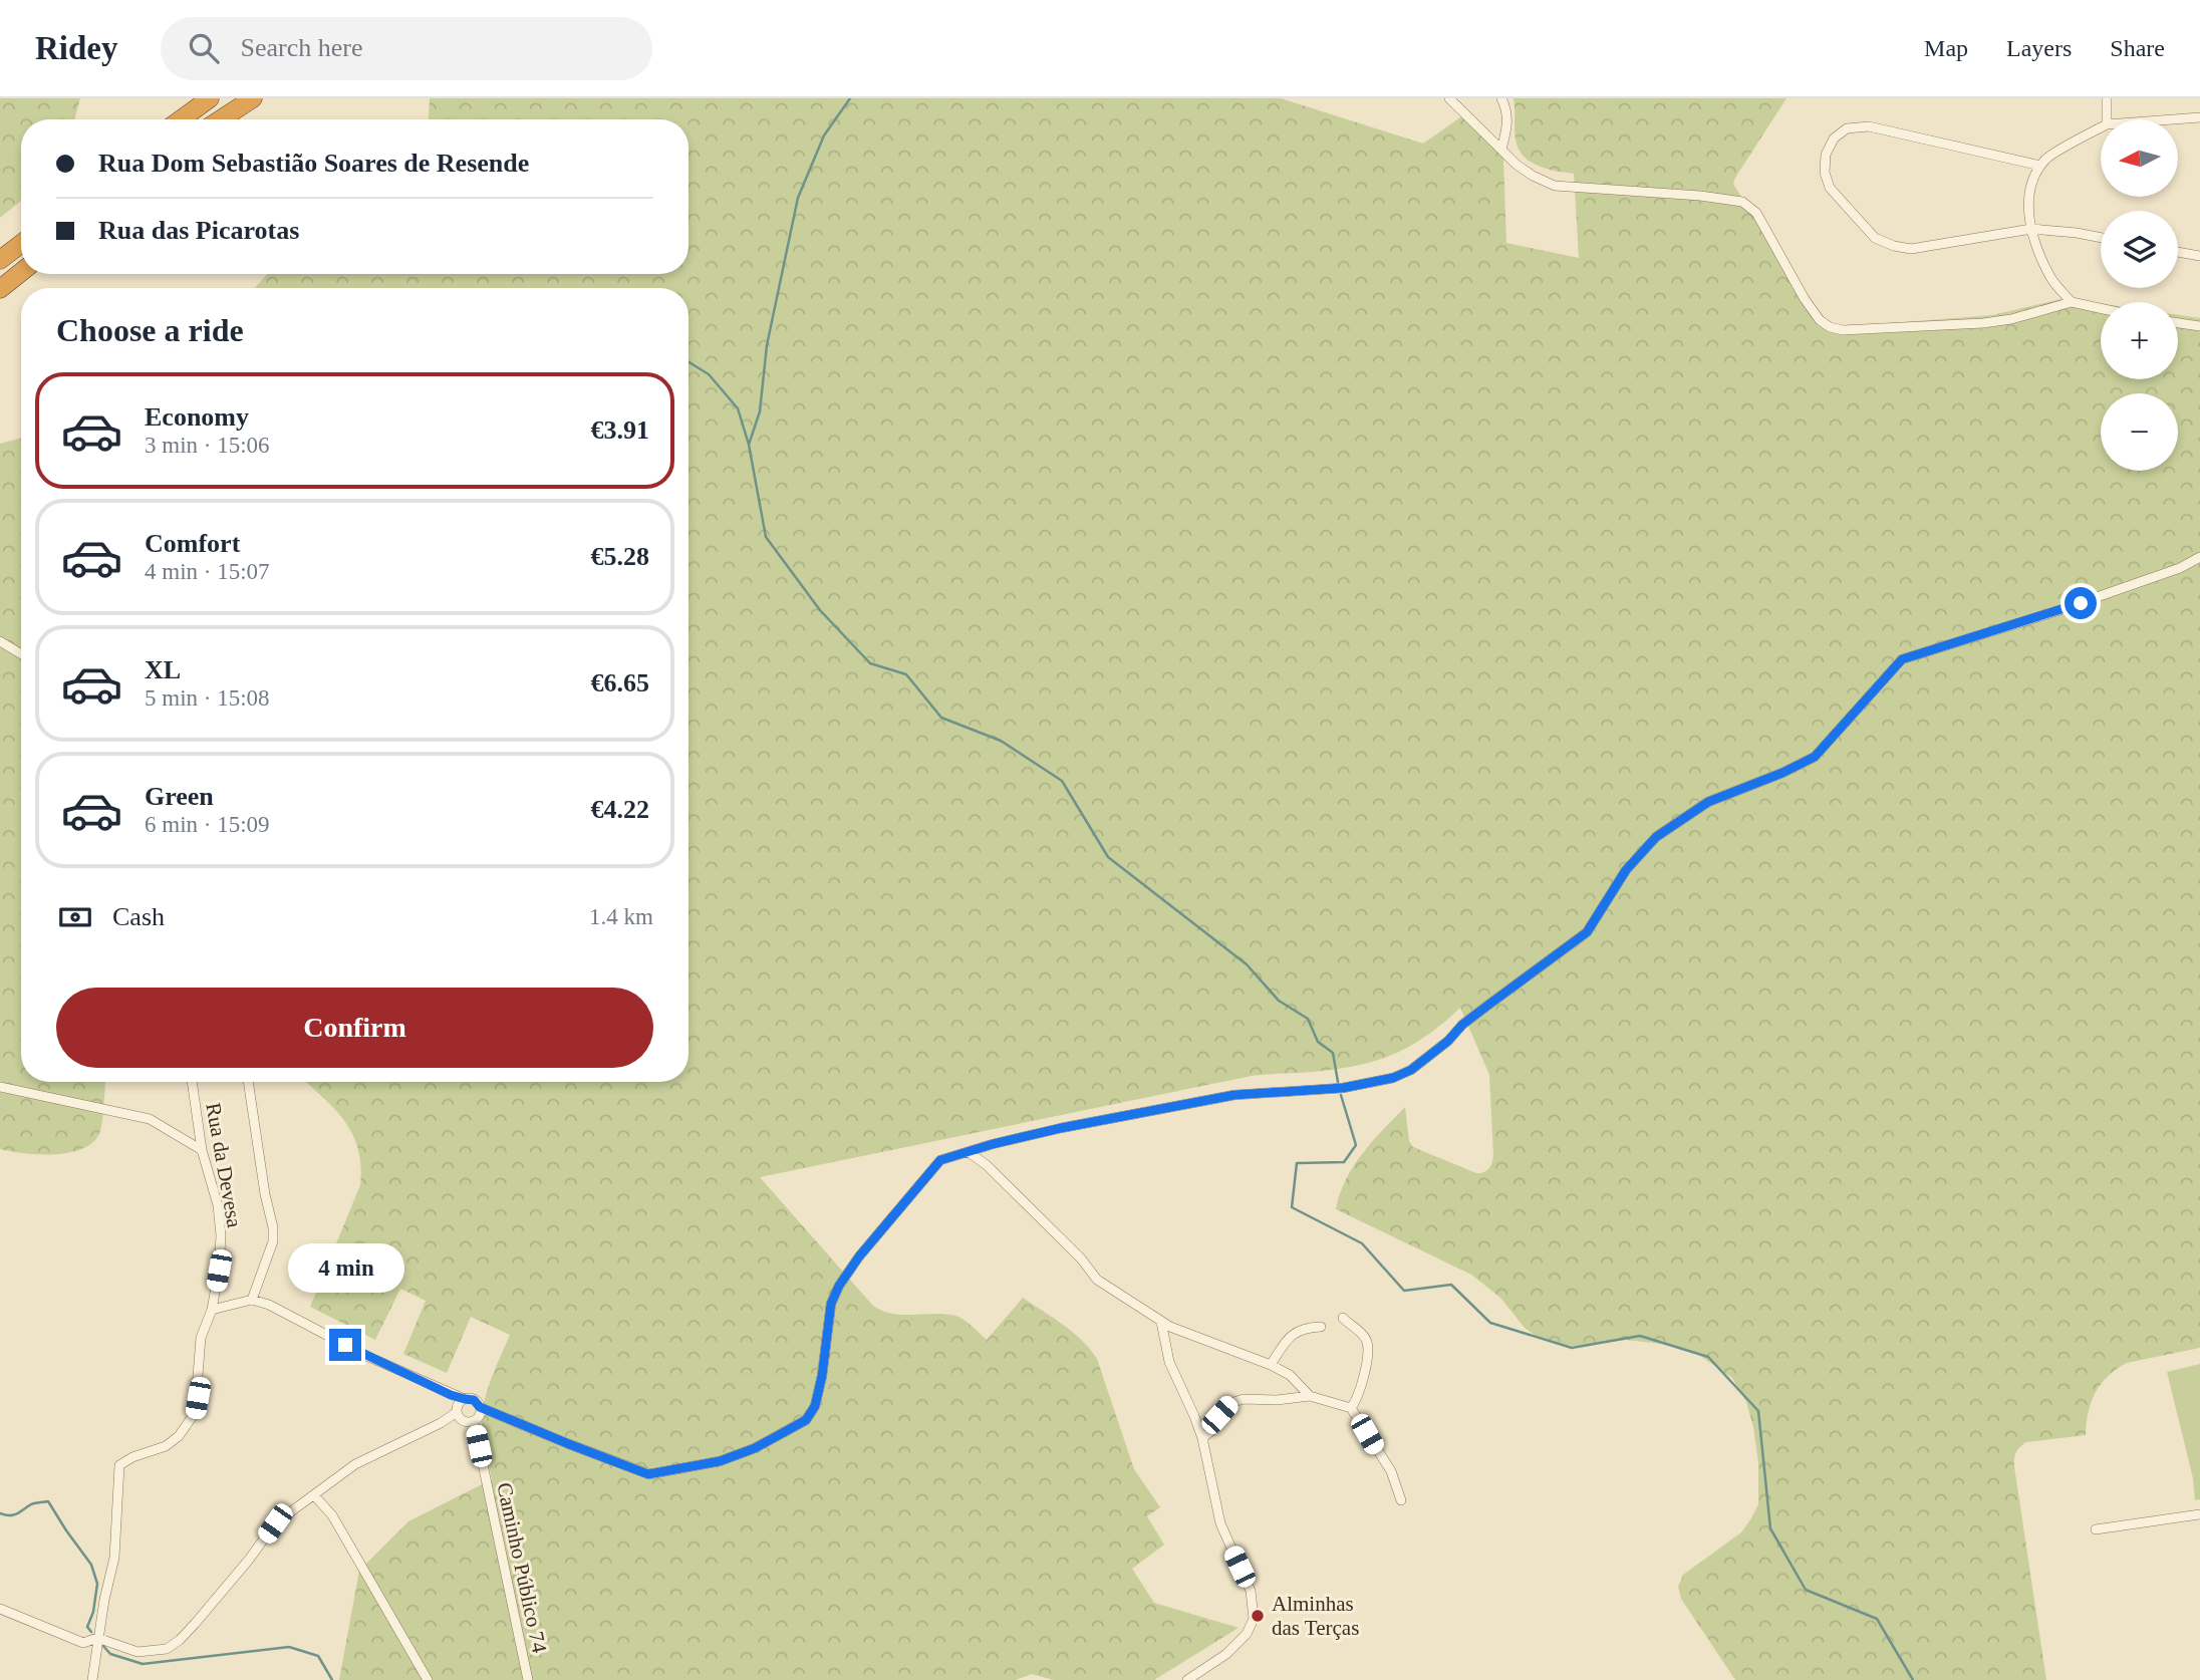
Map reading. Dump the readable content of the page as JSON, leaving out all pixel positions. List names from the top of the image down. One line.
{"streets":{"street":["Rua da Devesa","Caminho Público 74"]},"places":["Alminhas das Terças"],"north":"left","page":{"header":"Ridey","search":"Search here","nav":["Map","Layers","Share"],"map_buttons":["+","−"],"banner":["Rua Dom Sebastião Soares de Resende","Rua das Picarotas"],"heading":"Choose a ride","list":[{"name":"Economy","note":"3 min · 15:06","value":"€3.91"},{"name":"Comfort","note":"4 min · 15:07","value":"€5.28"},{"name":"XL","note":"5 min · 15:08","value":"€6.65"},{"name":"Green","note":"6 min · 15:09","value":"€4.22"}],"pay":["Cash","1.4 km"],"buttons":"Confirm","bubble":"4 min"}}
